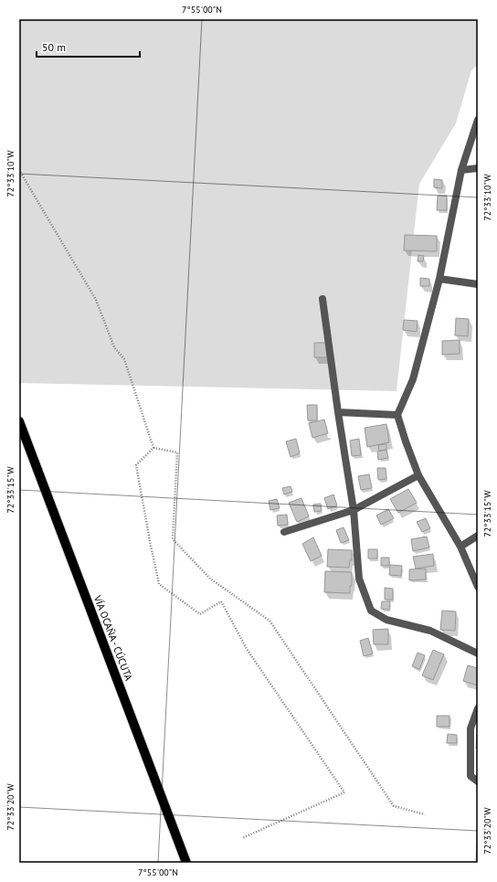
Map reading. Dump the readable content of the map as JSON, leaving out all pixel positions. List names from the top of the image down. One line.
{"streets":{"main road":["VÍA OCAÑA - CÚCUTA"]},"scale_bar":"50 m","coordinates":["7°55'00\"N","72°33'10\"W","72°33'15\"W","72°33'20\"W"]}
